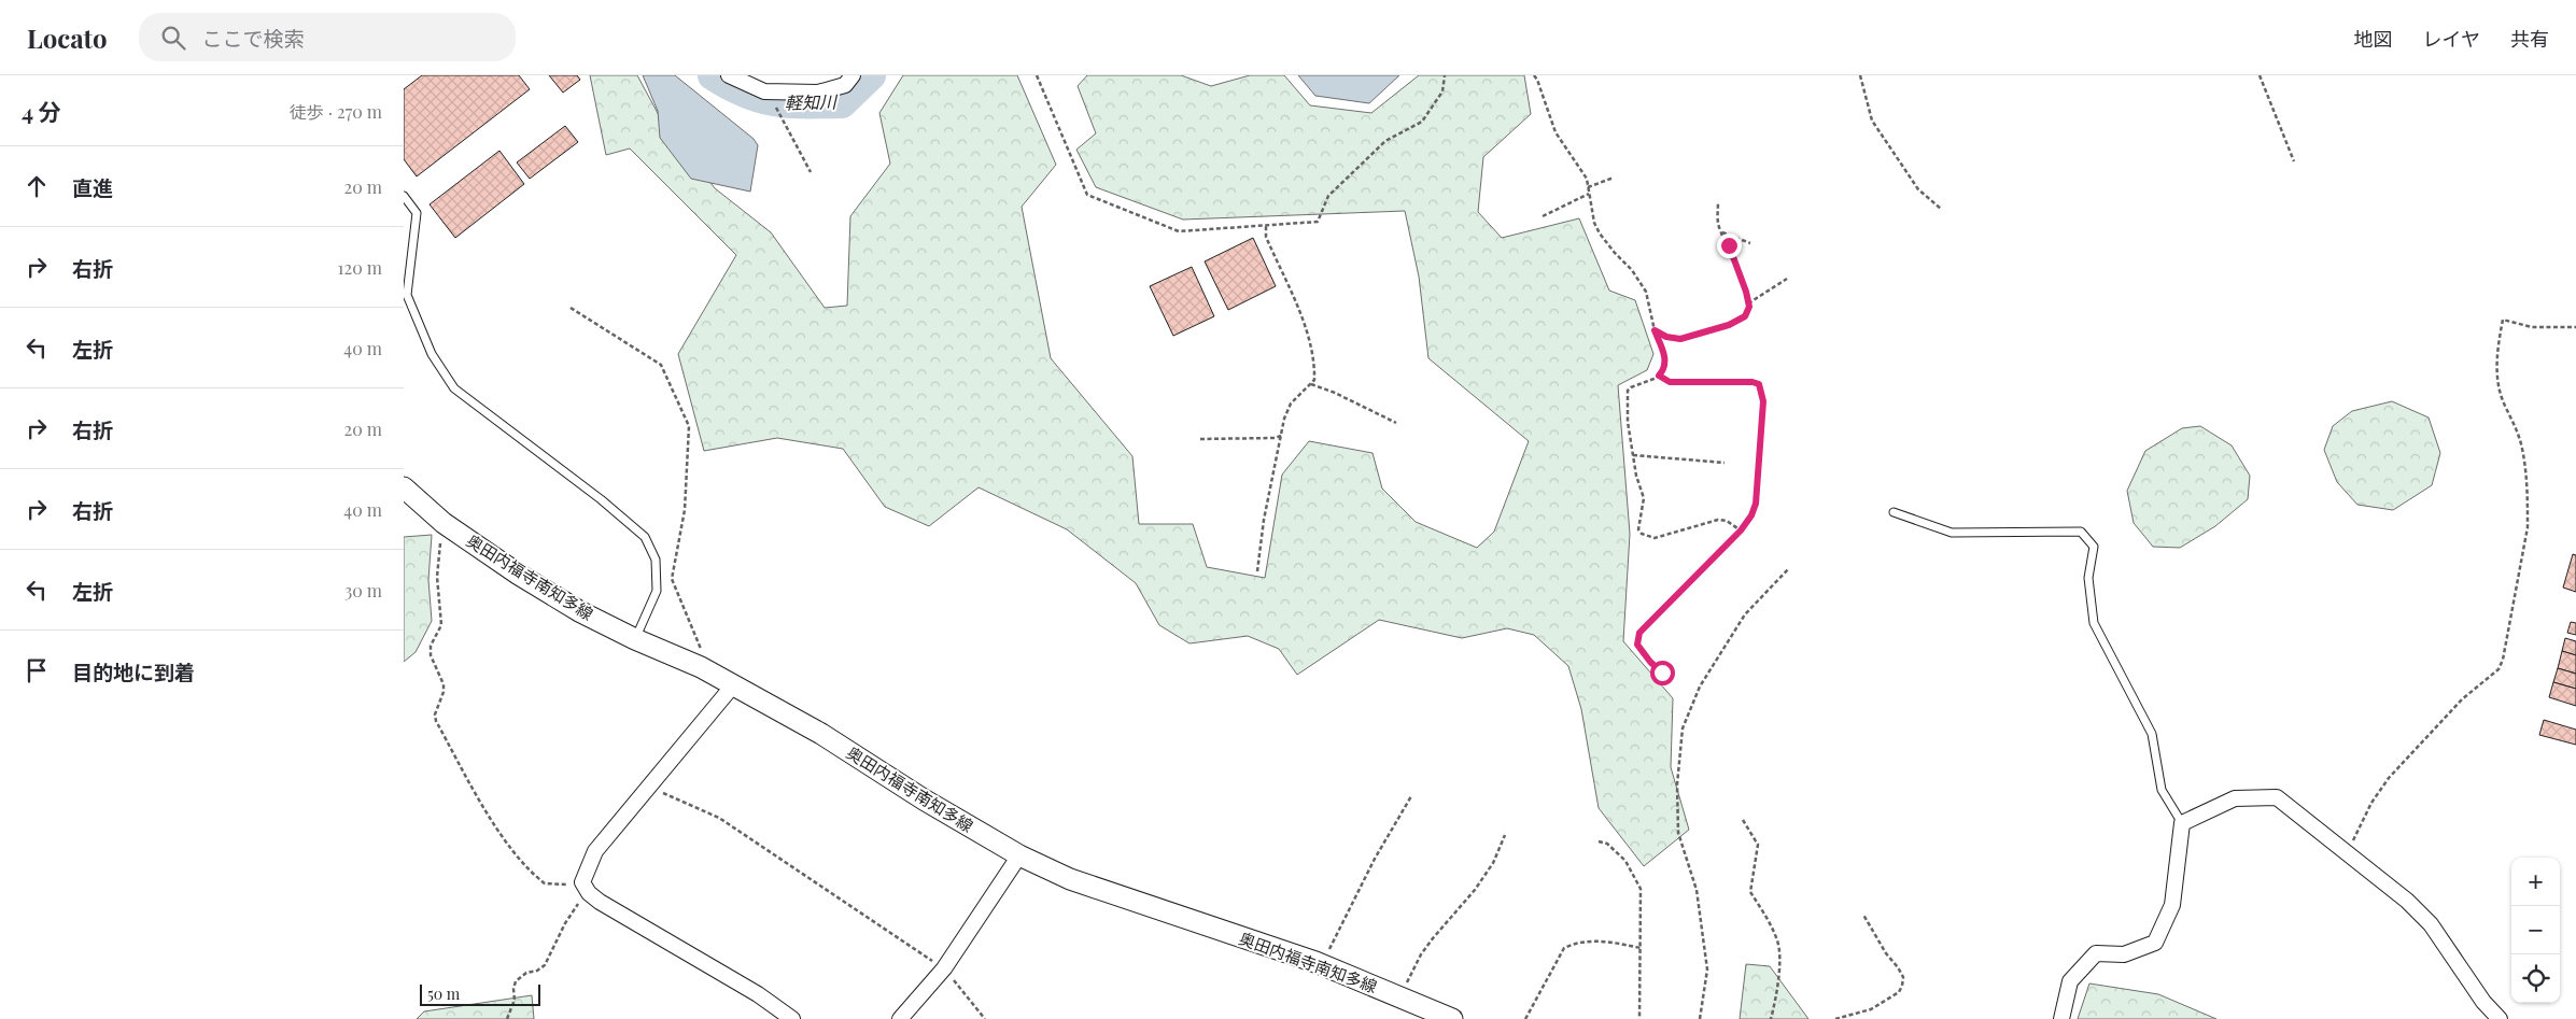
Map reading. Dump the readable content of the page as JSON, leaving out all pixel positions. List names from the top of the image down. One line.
{"streets":{"main road":["奥田内福寺南知多線"]},"water":["軽知川"],"scale_bar":"50 m","page":{"header":"Locato","search":"ここで検索","nav":["地図","レイヤ","共有"],"heading":["4 分","徒歩 · 270 m"],"list":[["直進","20 m"],["右折","120 m"],["左折","40 m"],["右折","20 m"],["右折","40 m"],["左折","30 m"],"目的地に到着"],"map_buttons":["+","−"],"scale":"50 m"}}
